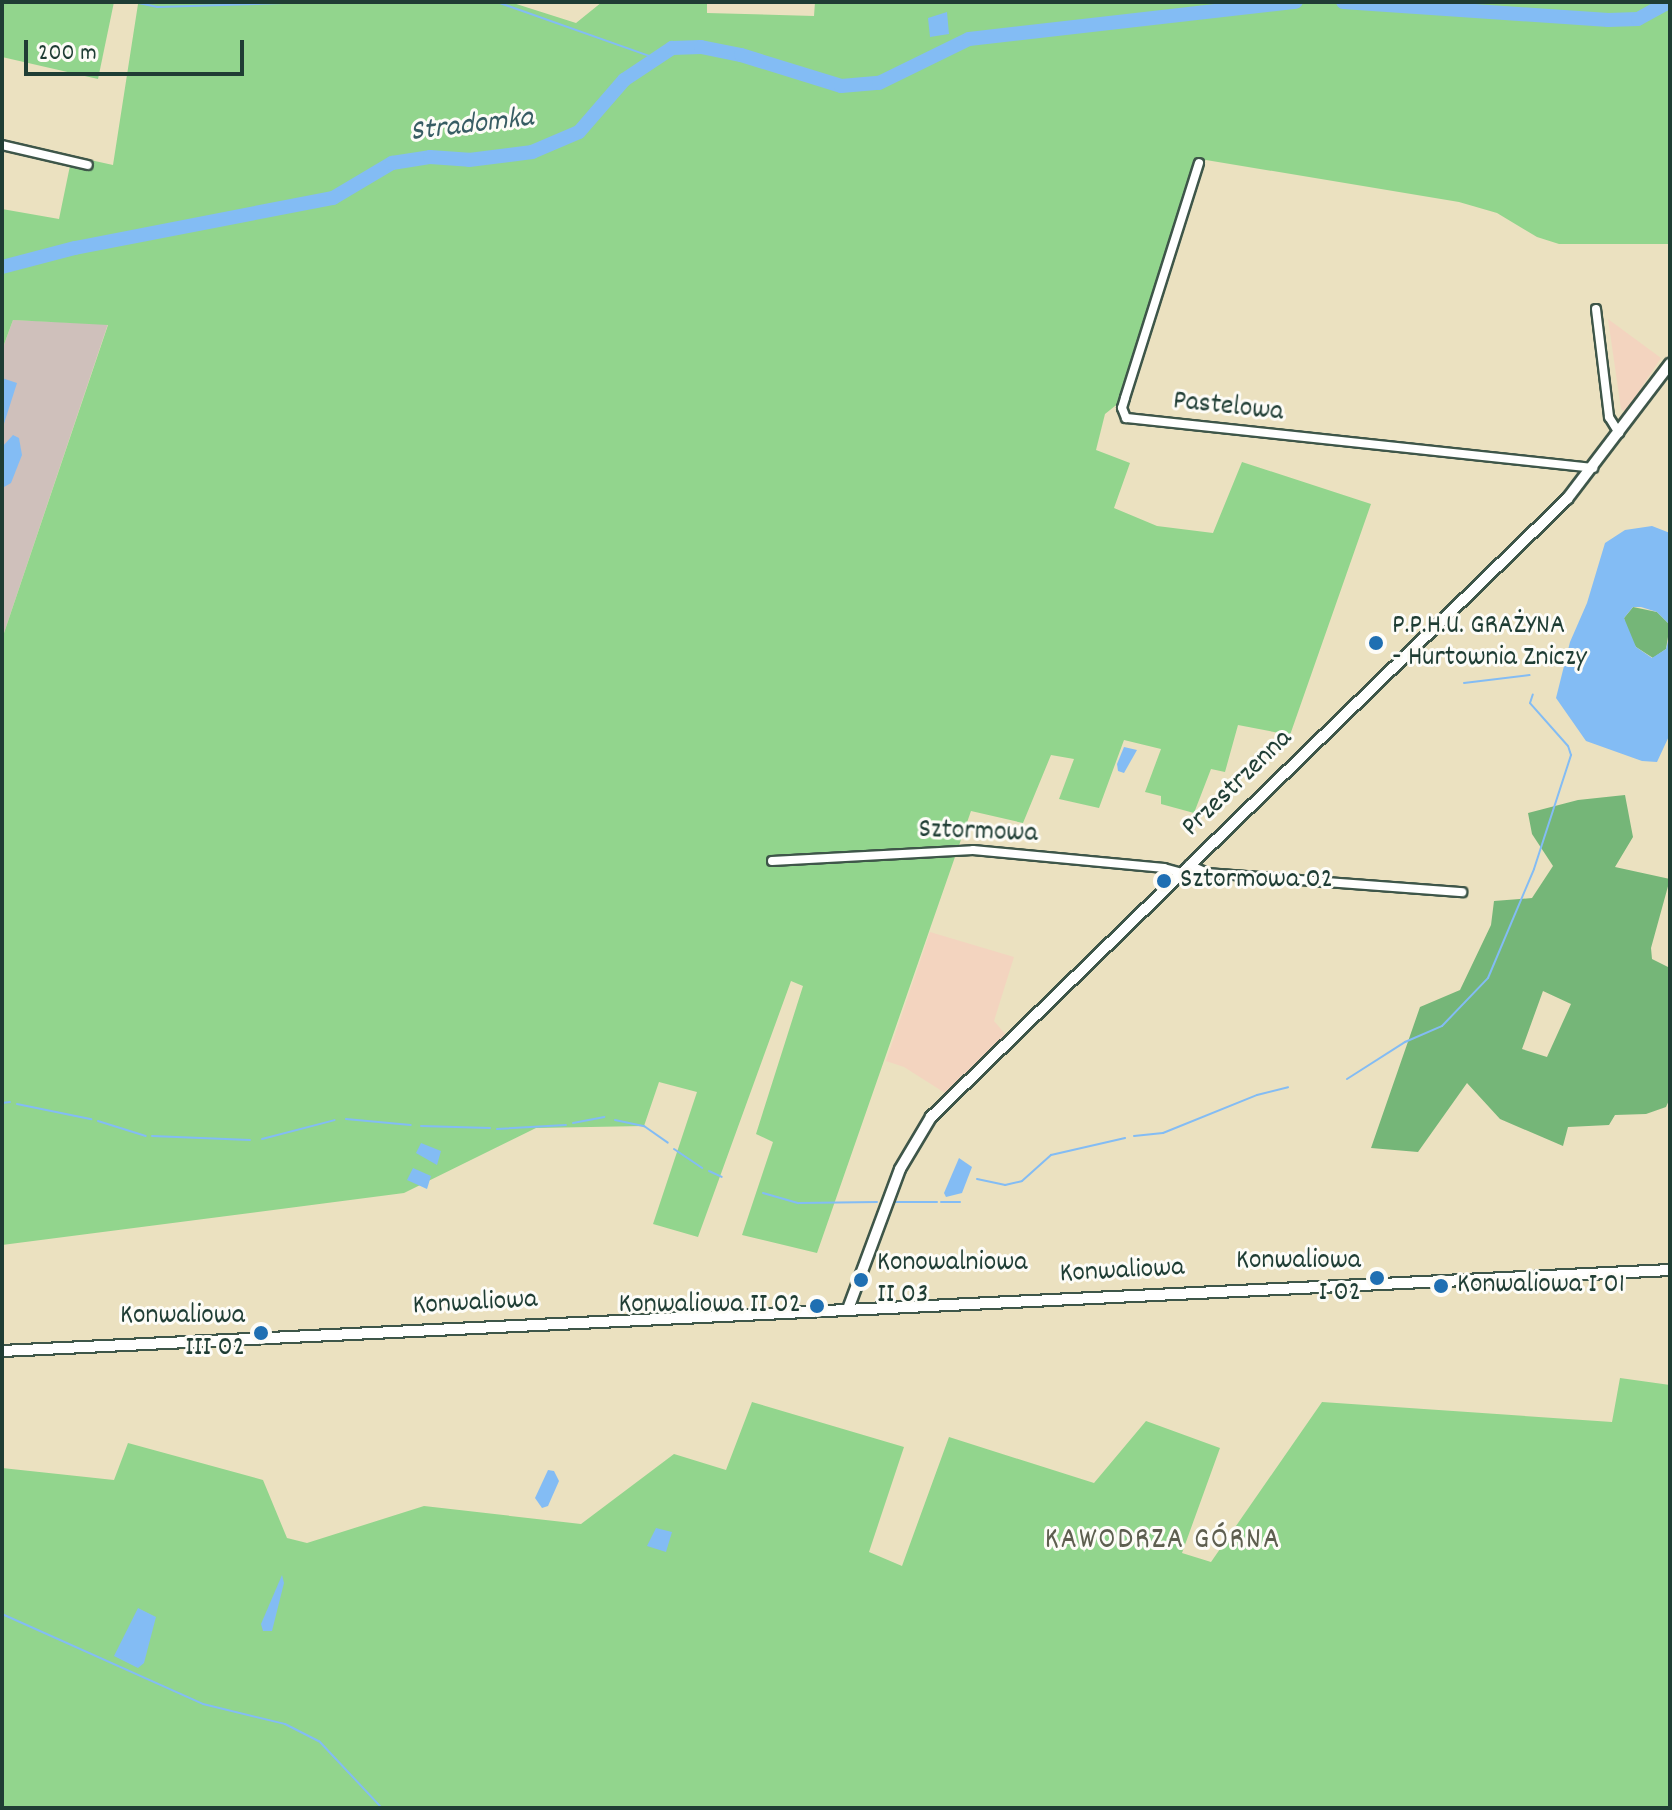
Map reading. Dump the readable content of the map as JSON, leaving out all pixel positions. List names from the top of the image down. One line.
{"streets":{"street":["Pastelowa","Przestrzenna","Sztormowa","Konwaliowa"]},"crossings":[["Pastelowa","Przestrzenna"],["Przestrzenna","Sztormowa"],["Przestrzenna","Konwaliowa"]],"districts":["KAWODRZA GÓRNA"],"water":["Stradomka"],"places":["P.P.H.U. GRAŻYNA - Hurtownia Zniczy","Sztormowa 02","Konwaliowa I 02","Konowalniowa II 03","Konwaliowa I 01","Konwaliowa II 02","Konwaliowa III 02"],"scale_bar":"200 m"}
